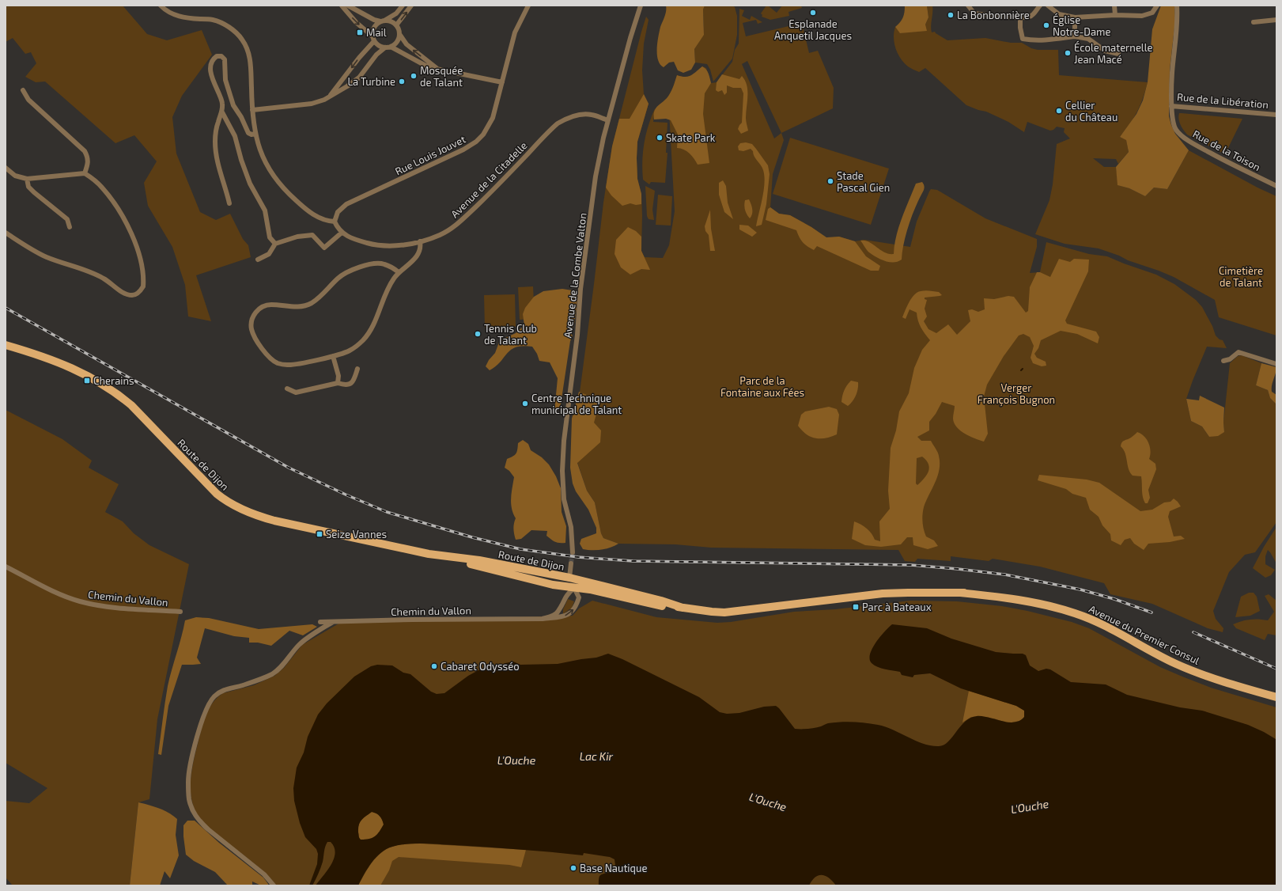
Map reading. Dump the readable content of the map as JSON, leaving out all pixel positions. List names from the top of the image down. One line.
{"streets":{"main road":["Route de Dijon","Avenue du Premier Consul"],"street":["Rue de la Libération","Rue de la Toison","Rue Louis Jouvet","Avenue de la Citadelle","Avenue de la Combe Valton","Chemin du Vallon"]},"crossings":[["Rue de la Libération","Rue de la Toison"],["Rue Louis Jouvet","Avenue de la Citadelle"],["Avenue de la Citadelle","Avenue de la Combe Valton"],["Route de Dijon","Chemin du Vallon"],["Route de Dijon","Avenue du Premier Consul"],["Chemin du Vallon","Avenue du Premier Consul"]],"water":["Lac Kir","L'Ouche"],"parks":["Cimetière de Talant","Parc de la Fontaine aux Fées","Verger François Bugnon"],"places":{"other":["Esplanade Anquetil Jacques","La Bonbonnière","Église Notre-Dame","École maternelle Jean Macé","Mosquée de Talant","La Turbine","Cellier du Château","Skate Park","Stade Pascal Gien","Tennis Club de Talant","Centre Technique municipal de Talant","Cabaret Odysséo","Base Nautique"],"transit":["Mail","Cherains","Seize Vannes","Parc à Bateaux"]}}
